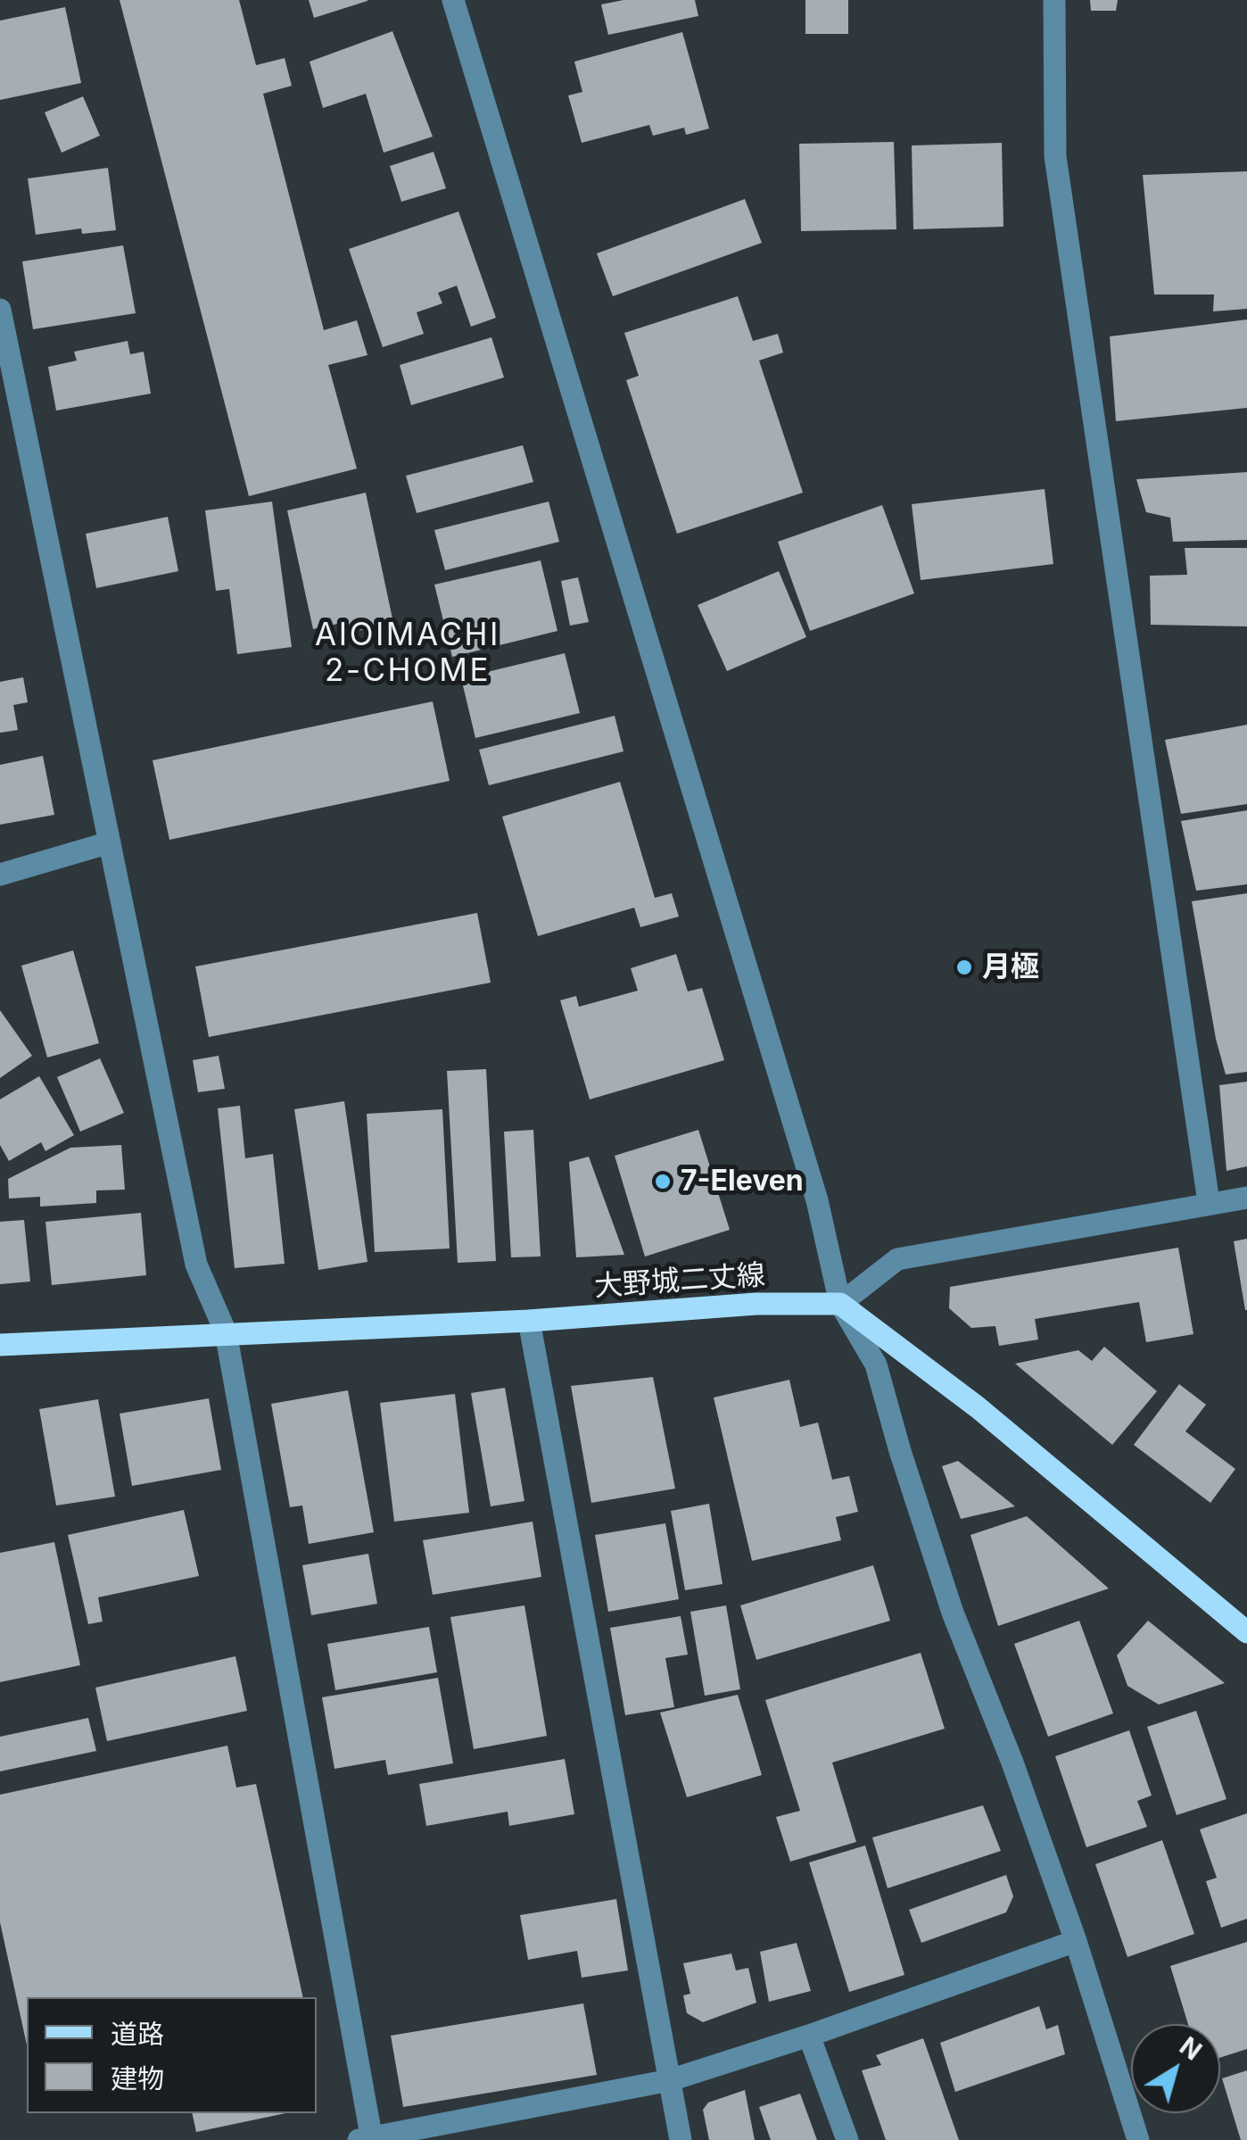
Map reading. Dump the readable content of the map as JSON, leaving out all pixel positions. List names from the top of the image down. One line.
{"streets":{"main road":["大野城二丈線"]},"districts":["AIOIMACHI 2-CHOME"],"places":["月極","7-Eleven"],"legend":["道路","建物"],"north":"top right"}
